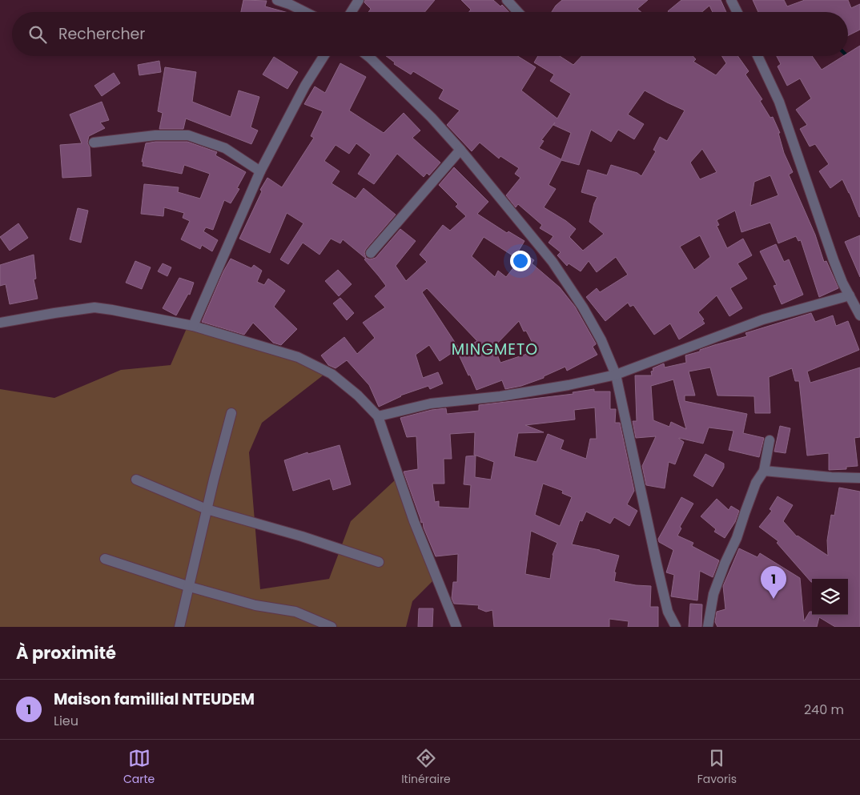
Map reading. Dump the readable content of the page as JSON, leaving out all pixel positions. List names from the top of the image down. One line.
{"districts":["MINGMETO"],"page":{"search":"Rechercher","pins":"1","heading":"À proximité","list":[{"mark":"1","name":"Maison famillial NTEUDEM","note":"Lieu","value":"240 m"}],"nav":["Carte","Itinéraire","Favoris"]}}
